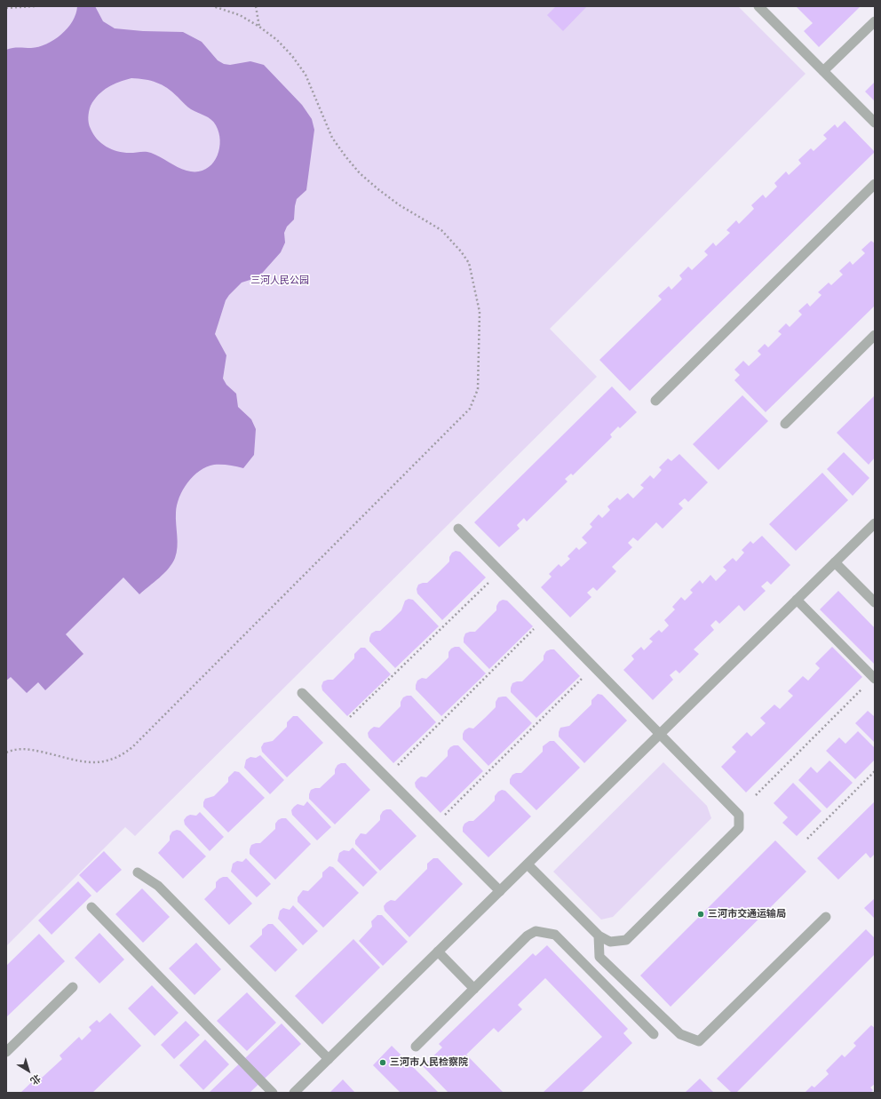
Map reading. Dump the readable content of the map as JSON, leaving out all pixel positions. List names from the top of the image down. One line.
{"parks":["三河人民公园"],"places":["三河市交通运输局","三河市人民检察院"],"north":"bottom right"}
